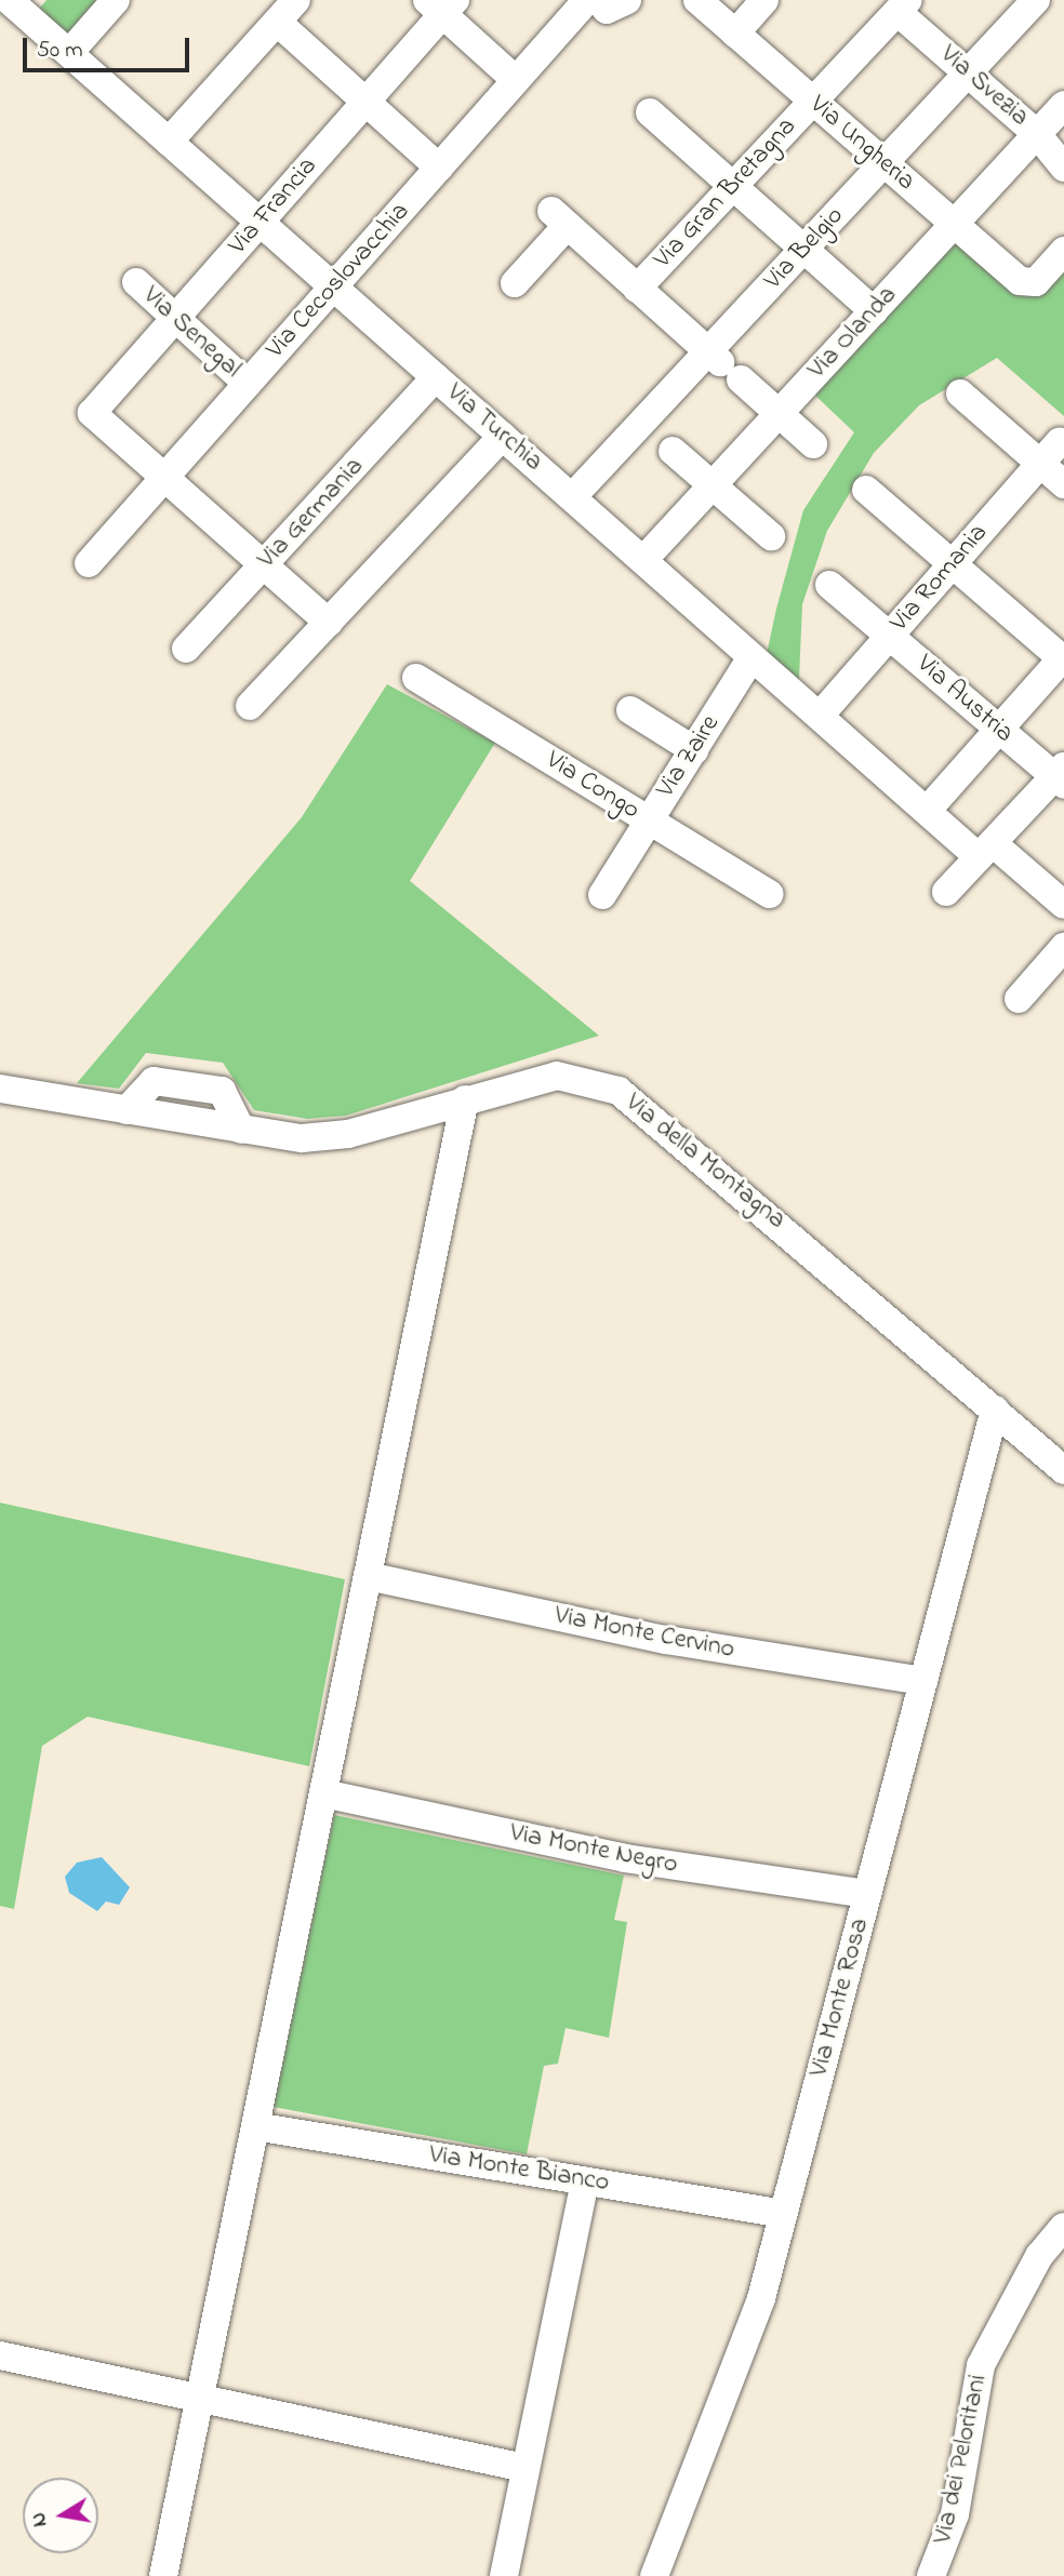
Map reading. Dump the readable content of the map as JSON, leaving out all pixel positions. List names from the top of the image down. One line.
{"streets":{"street":["Via Svezia","Via Ungheria","Via Gran Bretagna","Via Francia","Via Belgio","Via Cecoslovacchia","Via Senegal","Via Olanda","Via Turchia","Via Germania","Via Romania","Via Austria","Via Zaire","Via Congo","Via della Montagna","Via Monte Cervino","Via Monte Negro","Via Monte Rosa","Via Monte Bianco","Via dei Peloritani"]},"crossings":[["Via Svezia","Via Gran Bretagna"],["Via Svezia","Via Belgio"],["Via Svezia","Via Olanda"],["Via Ungheria","Via Gran Bretagna"],["Via Ungheria","Via Belgio"],["Via Ungheria","Via Olanda"],["Via Francia","Via Cecoslovacchia"],["Via Francia","Via Senegal"],["Via Francia","Via Turchia"],["Via Belgio","Via Turchia"],["Via Cecoslovacchia","Via Senegal"],["Via Cecoslovacchia","Via Turchia"],["Via Olanda","Via Turchia"],["Via Turchia","Via Germania"],["Via Turchia","Via Romania"],["Via Turchia","Via Zaire"],["Via Romania","Via Austria"],["Via Zaire","Via Congo"],["Via della Montagna","Via Monte Rosa"],["Via Monte Cervino","Via Monte Rosa"],["Via Monte Negro","Via Monte Rosa"],["Via Monte Rosa","Via Monte Bianco"]],"scale_bar":"50 m","north":"left"}
